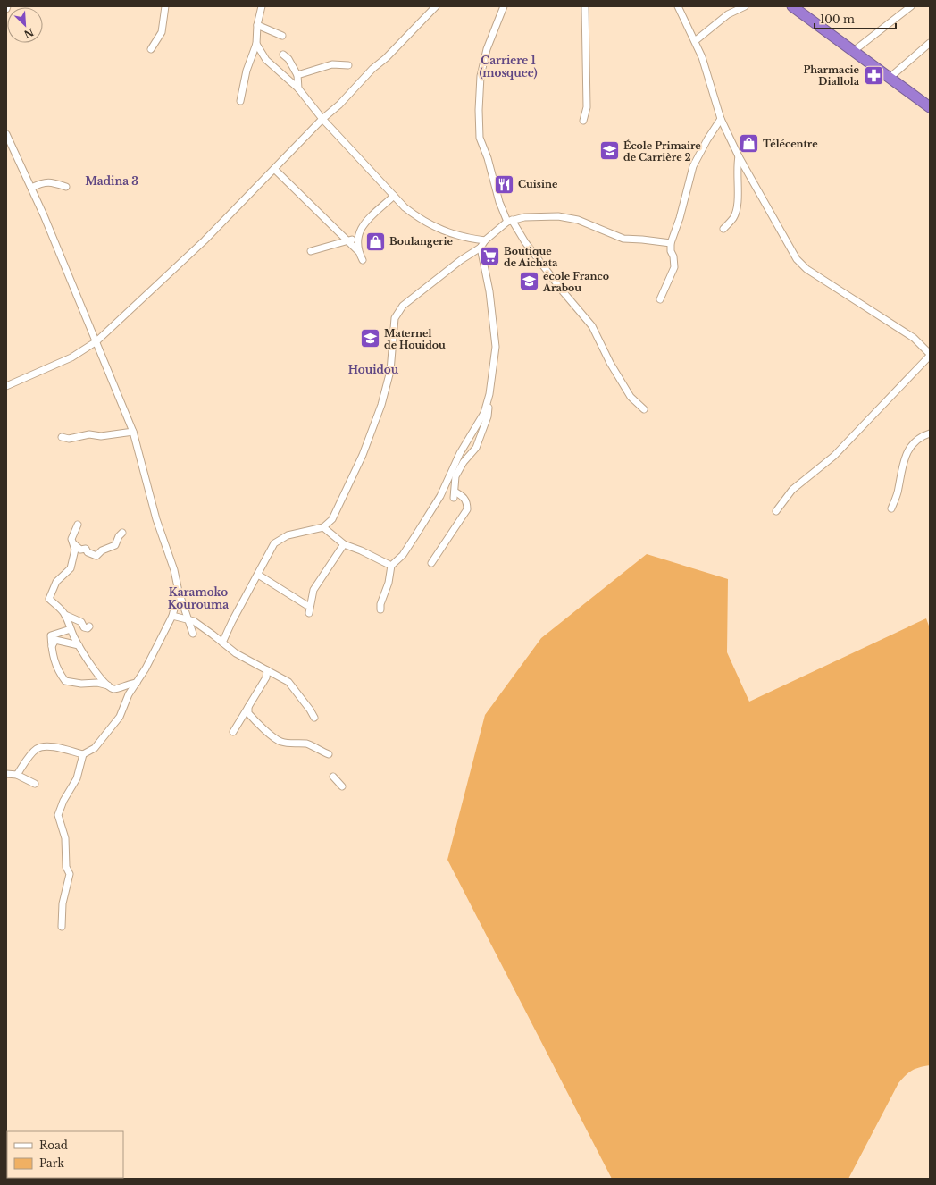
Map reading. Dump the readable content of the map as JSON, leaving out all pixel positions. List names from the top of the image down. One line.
{"districts":["Carriere 1 (mosquee)","Madina 3","Houidou","Karamoko Kourouma"],"places":{"pharmacy":["Pharmacie Diallola"],"shop":["Télécentre","Boulangerie"],"school or university":["École Primaire de Carrière 2","école Franco Arabou","Maternel de Houidou"],"restaurant":["Cuisine"],"supermarket":["Boutique de Aichata"]},"legend":["Road","Park"],"scale_bar":"100 m","north":"bottom right"}
